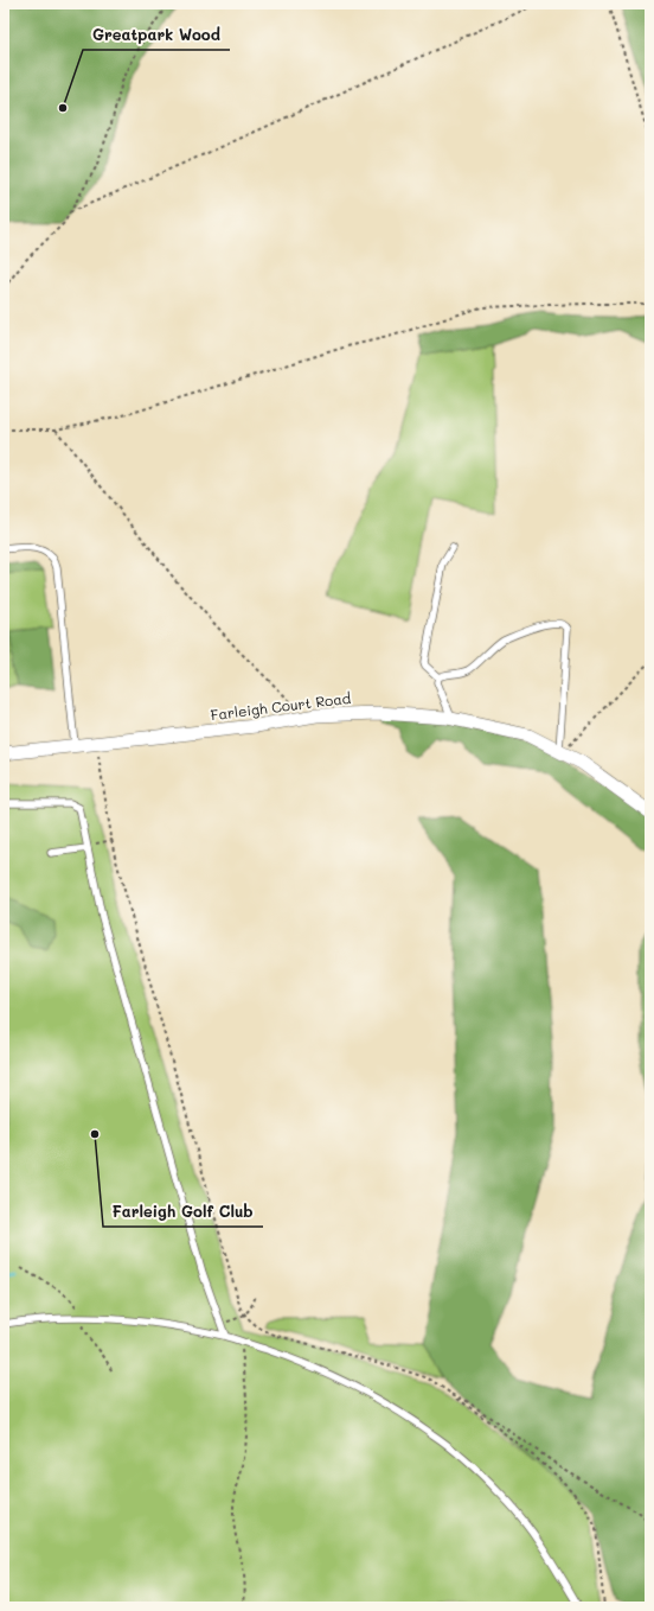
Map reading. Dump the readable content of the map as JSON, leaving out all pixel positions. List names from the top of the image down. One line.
{"streets":{"street":["Farleigh Court Road"]},"places":["Greatpark Wood","Farleigh Golf Club"]}
